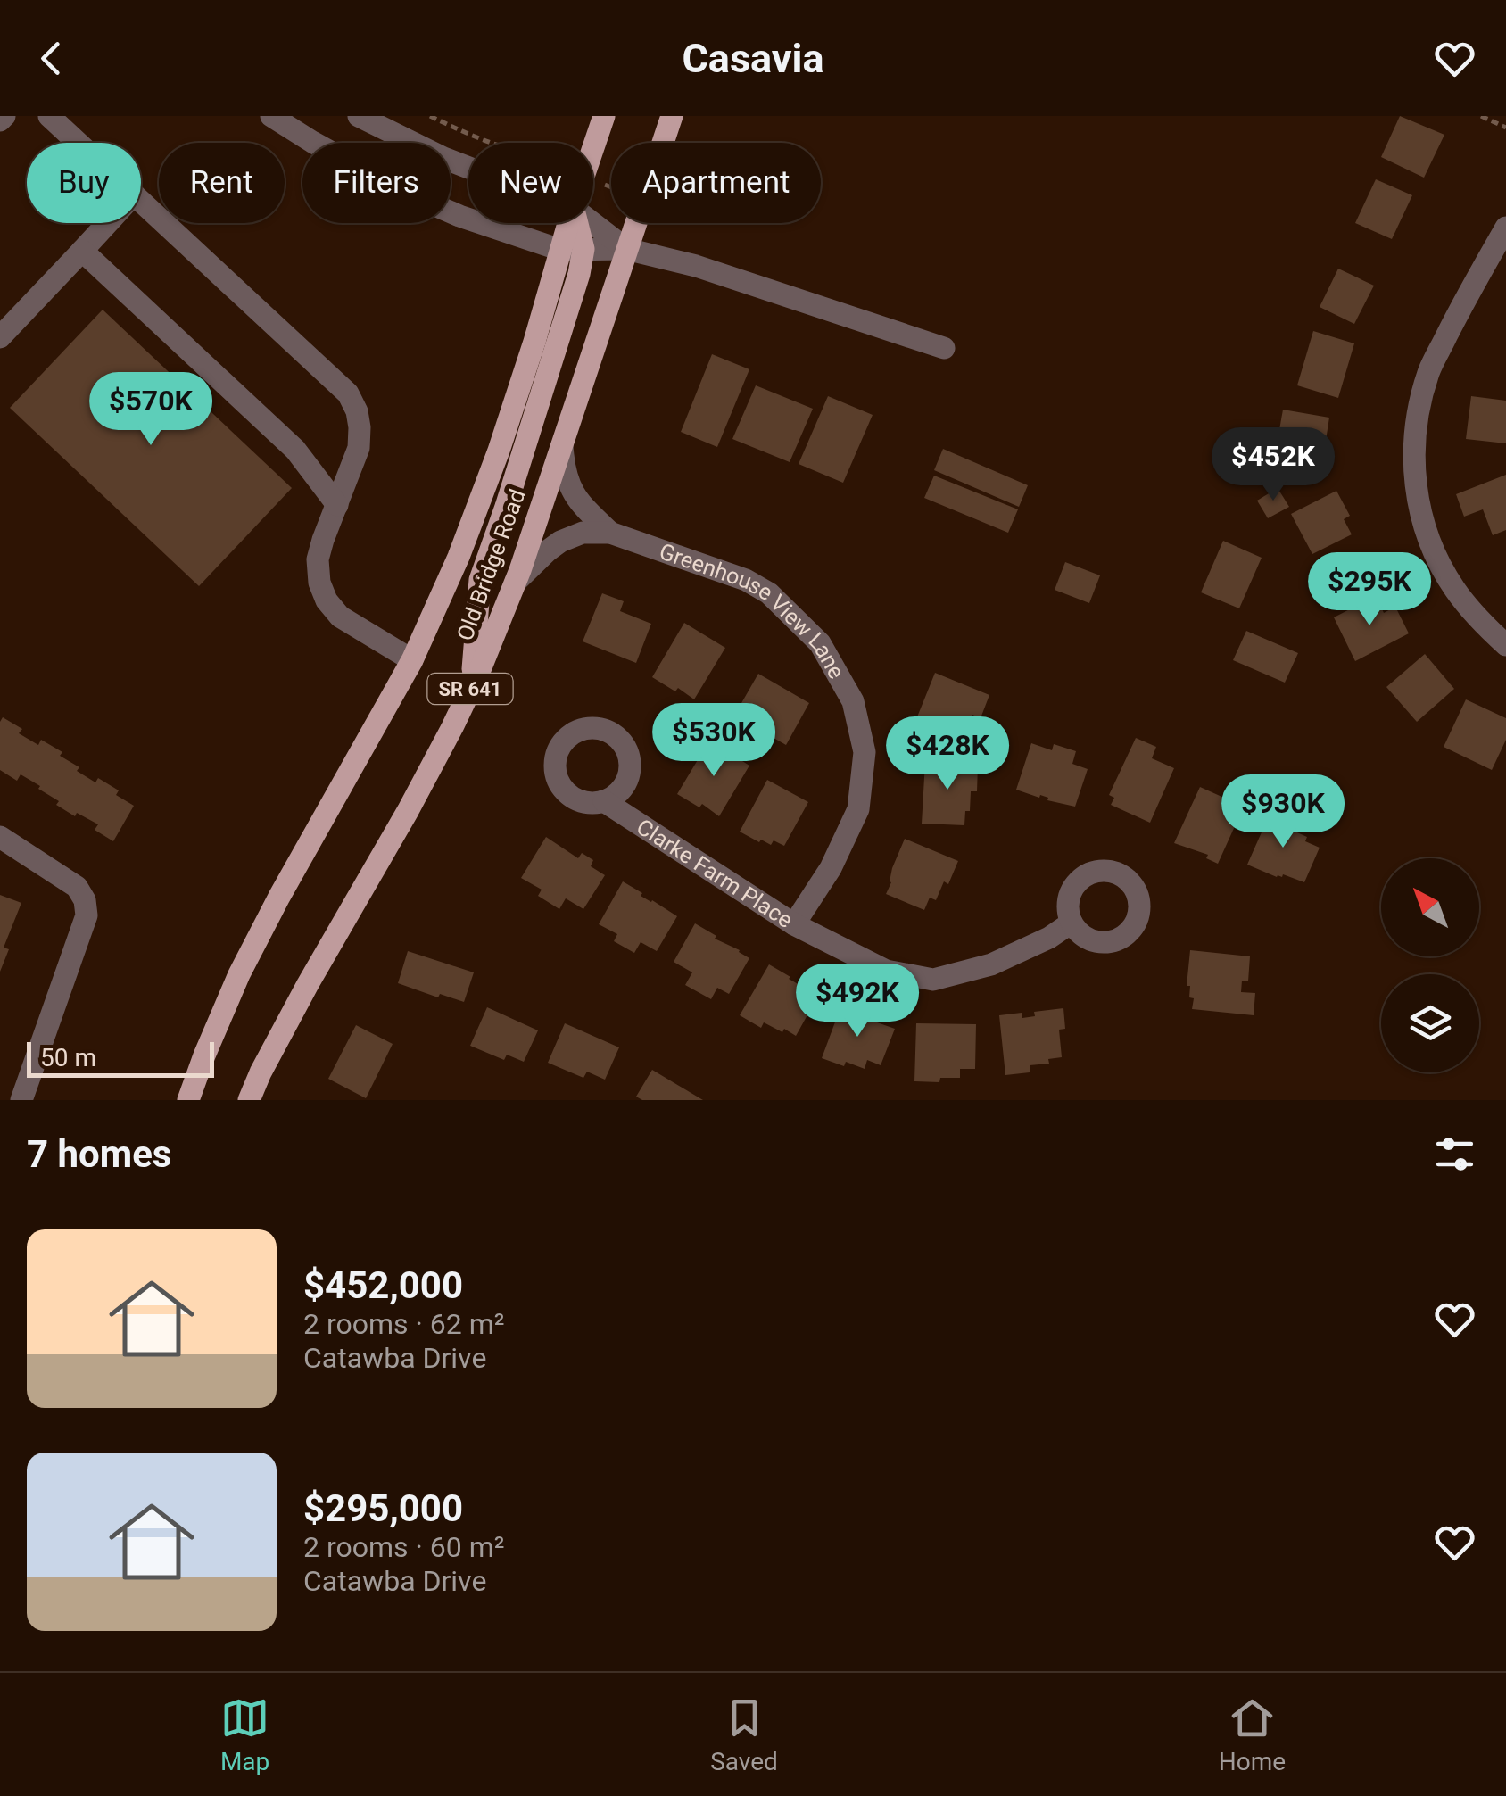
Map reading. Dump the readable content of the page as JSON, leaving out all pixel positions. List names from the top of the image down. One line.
{"streets":{"main road":["Old Bridge Road","SR 641"],"street":["Greenhouse View Lane","Clarke Farm Place"]},"crossings":[["Old Bridge Road","Greenhouse View Lane"],["Greenhouse View Lane","Clarke Farm Place"]],"scale_bar":"50 m","north":"top left","page":{"header":"Casavia","chip":["Buy","Rent","Filters","New","Apartment"],"price":["$570K","$452K","$295K","$530K","$428K","$930K","$492K"],"scale":"50 m","heading":"7 homes","list":[{"name":"$452,000","note":"2 rooms · 62 m² · Catawba Drive"},{"name":"$295,000","note":"2 rooms · 60 m² · Catawba Drive"}],"tabs":["Map","Saved","Home"]}}
